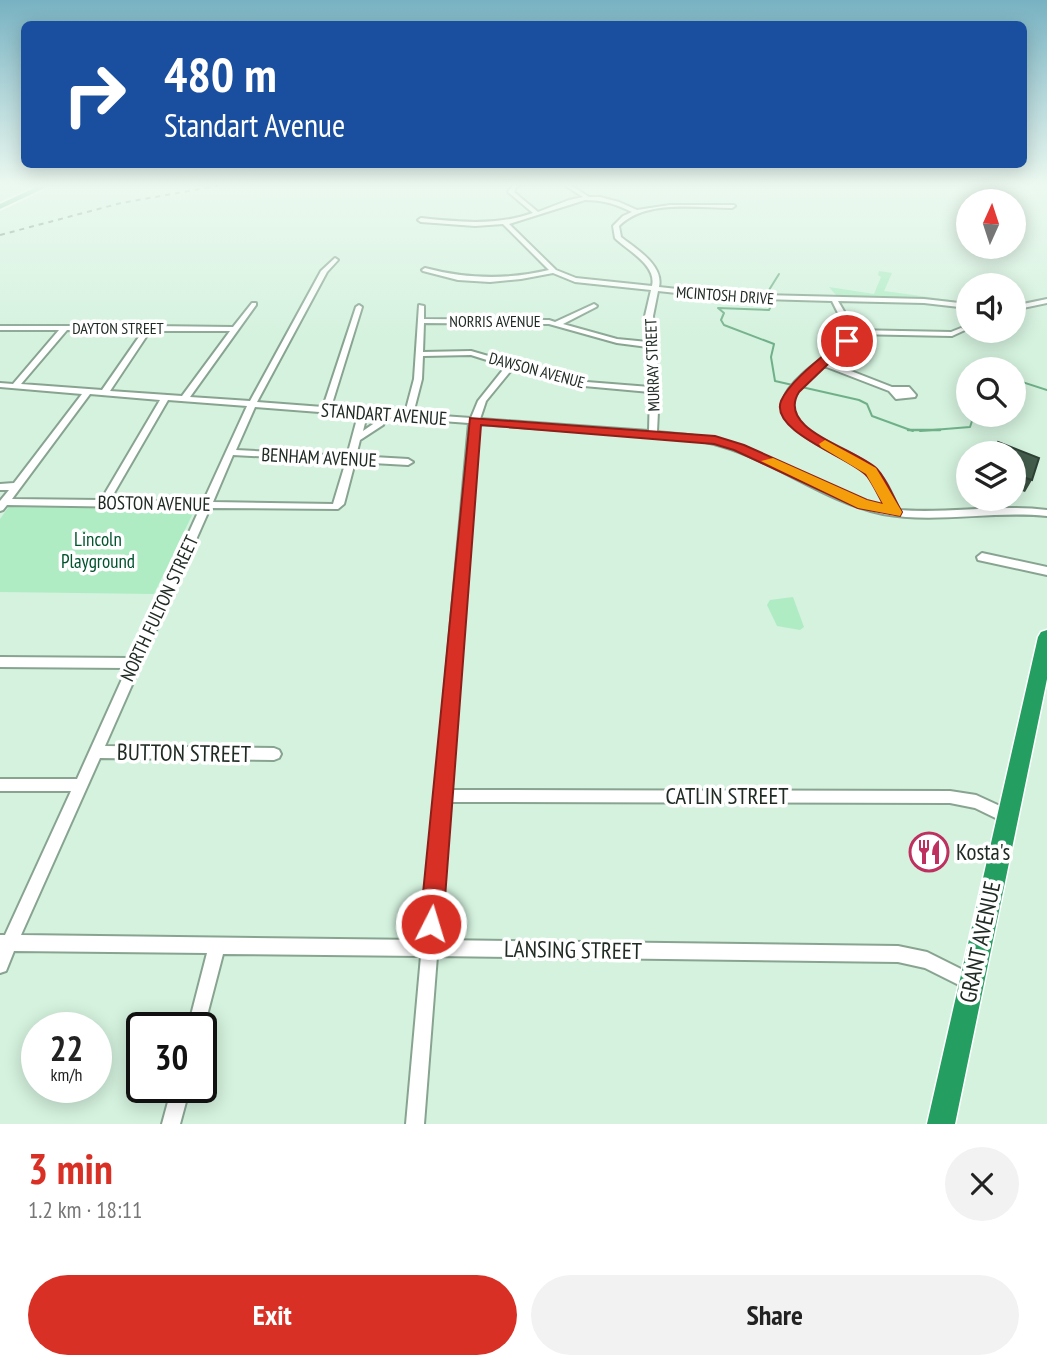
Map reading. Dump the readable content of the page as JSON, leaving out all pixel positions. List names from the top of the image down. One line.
{"streets":{"highway":["GRANT AVENUE"],"street":["MCINTOSH DRIVE","NORRIS AVENUE","DAYTON STREET","MURRAY STREET","DAWSON AVENUE","STANDART AVENUE","BENHAM AVENUE","BOSTON AVENUE","NORTH FULTON STREET","BUTTON STREET","CATLIN STREET","LANSING STREET"]},"crossings":[["MCINTOSH DRIVE","MURRAY STREET"],["NORRIS AVENUE","MURRAY STREET"],["MURRAY STREET","DAWSON AVENUE"],["MURRAY STREET","STANDART AVENUE"],["STANDART AVENUE","NORTH FULTON STREET"],["BENHAM AVENUE","BOSTON AVENUE"],["BENHAM AVENUE","NORTH FULTON STREET"],["BOSTON AVENUE","NORTH FULTON STREET"],["NORTH FULTON STREET","BUTTON STREET"],["NORTH FULTON STREET","LANSING STREET"],["CATLIN STREET","GRANT AVENUE"],["GRANT AVENUE","LANSING STREET"]],"parks":["Lincoln Playground"],"places":{"restaurant":["Kosta's"]},"north":"top","page":{"turn":["480 m","Standart Avenue"],"speed":"22 km/h","limit":"30","heading":["3 min","1.2 km · 18:11"],"buttons":["Exit","Share"]}}
